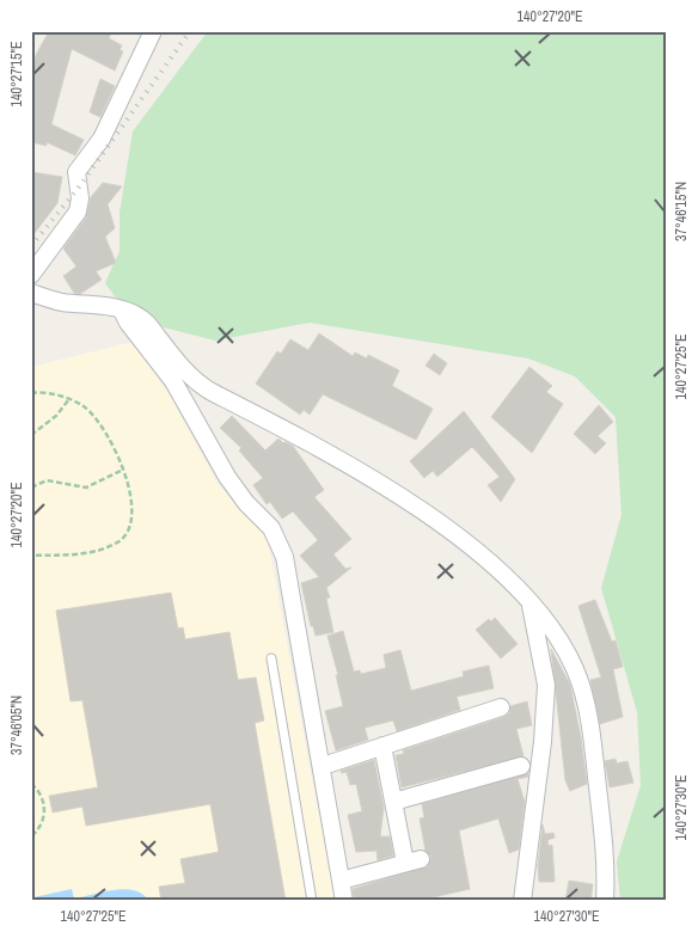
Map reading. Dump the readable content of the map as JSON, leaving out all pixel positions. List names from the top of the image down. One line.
{"coordinates":["140°27'20\"E","140°27'15\"E","37°46'15\"N","140°27'25\"E","37°46'05\"N","140°27'30\"E"]}
